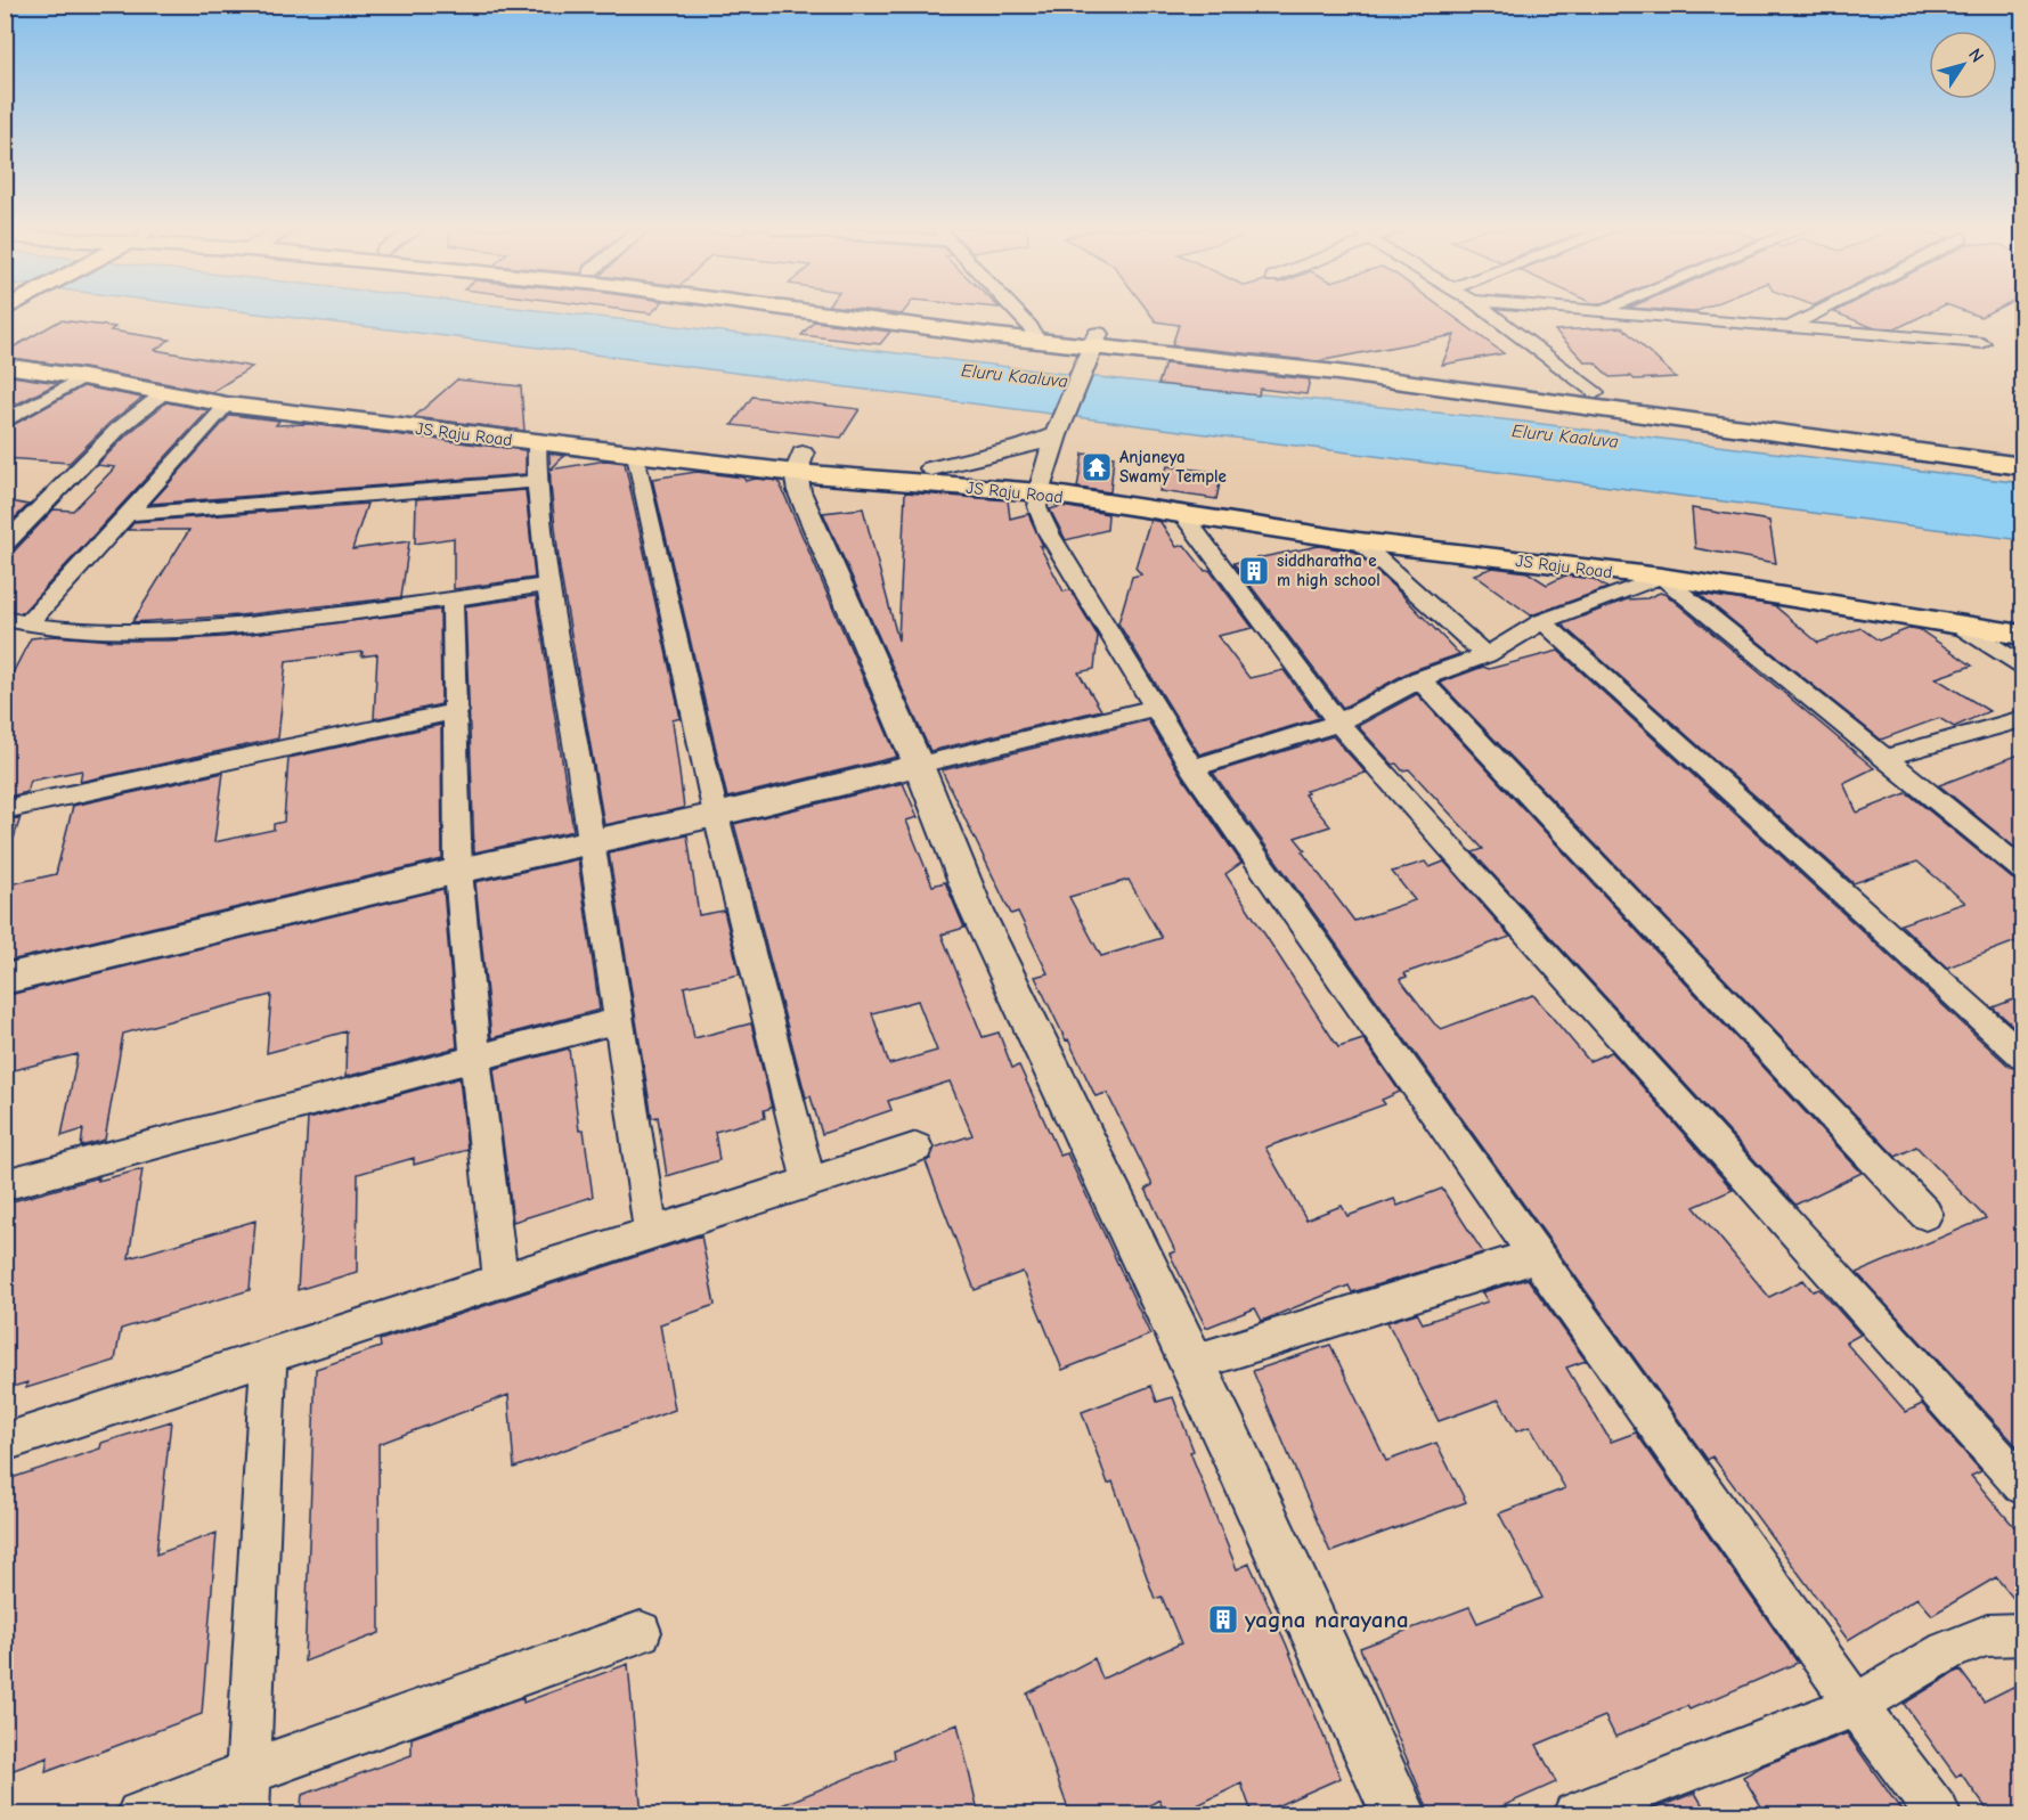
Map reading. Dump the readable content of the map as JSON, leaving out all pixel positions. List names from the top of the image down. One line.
{"streets":{"main road":["JS Raju Road"]},"water":["Eluru Kaaluva"],"places":{"temple":["Anjaneya Swamy Temple"],"building":["siddharatha e m high school","yagna narayana"]},"north":"top right"}
